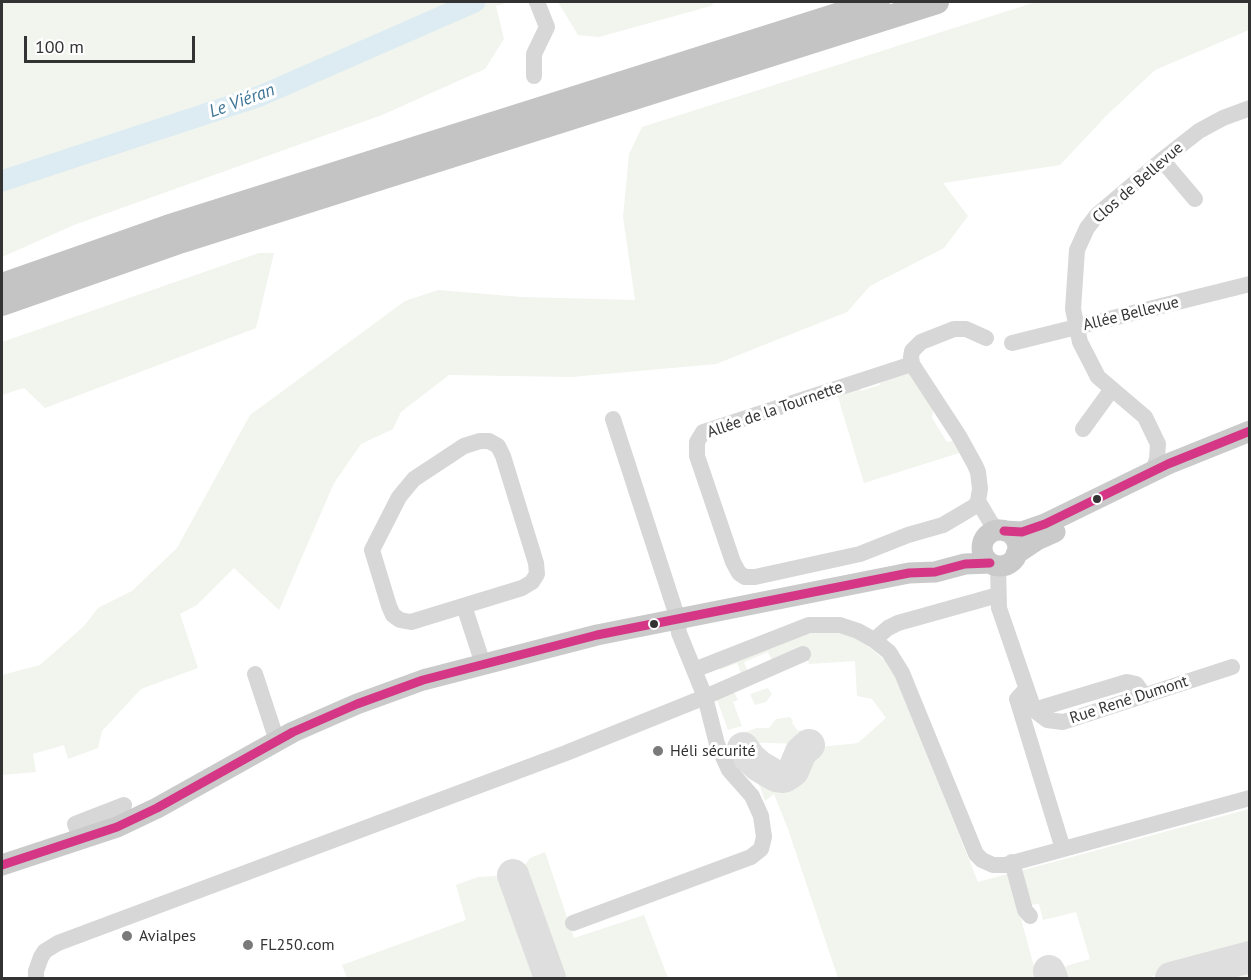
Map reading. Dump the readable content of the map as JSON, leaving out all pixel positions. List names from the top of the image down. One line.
{"streets":{"street":["Clos de Bellevue","Allée Bellevue","Allée de la Tournette","Rue René Dumont"]},"crossings":[["Clos de Bellevue","Allée Bellevue"]],"water":["Le Viéran"],"places":["Héli sécurité","Avialpes","FL250.com"],"scale_bar":"100 m"}
